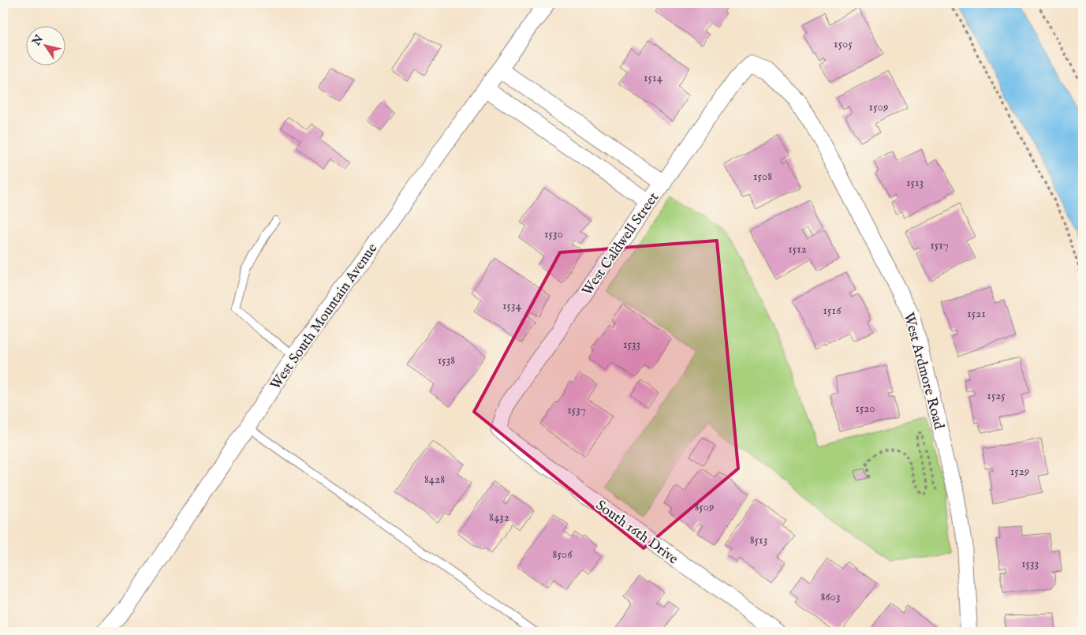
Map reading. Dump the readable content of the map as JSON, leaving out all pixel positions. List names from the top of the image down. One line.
{"streets":{"street":["West Caldwell Street","West South Mountain Avenue","West Ardmore Road","South 16th Drive"]},"crossings":[["West Caldwell Street","West Ardmore Road"],["West Caldwell Street","South 16th Drive"]],"house_numbers":["1505","1514","1509","1508","1513","1530","1517","1512","1534","1516","1521","1533","1538","1525","1520","1537","1529","8428","8509","8432","8513","8506","1533","8603"],"north":"top left"}
